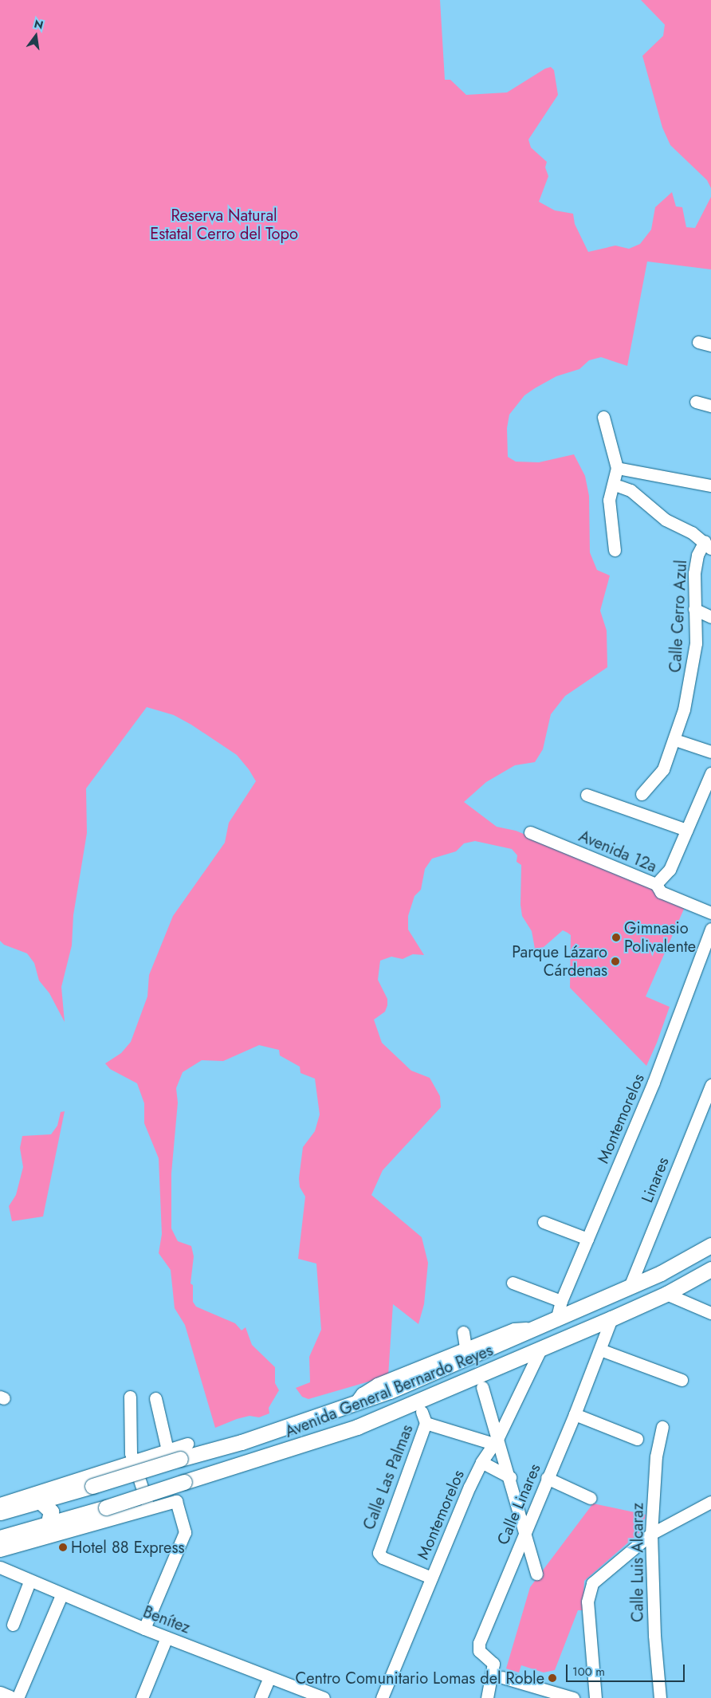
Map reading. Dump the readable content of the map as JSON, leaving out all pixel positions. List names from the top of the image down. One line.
{"streets":{"main road":["Avenida General Bernardo Reyes"],"street":["Calle Cerro Azul","Avenida 12a","Montemorelos","Linares","Calle Las Palmas","Calle Linares","Calle Luis Alcaraz","Benítez"]},"crossings":[["Montemorelos","Avenida General Bernardo Reyes"],["Montemorelos","Calle Las Palmas"],["Linares","Avenida General Bernardo Reyes"],["Avenida General Bernardo Reyes","Calle Linares"]],"parks":["Reserva Natural Estatal Cerro del Topo"],"places":["Gimnasio Polivalente","Parque Lázaro Cárdenas","Hotel 88 Express","Centro Comunitario Lomas del Roble"],"scale_bar":"100 m","north":"top"}
